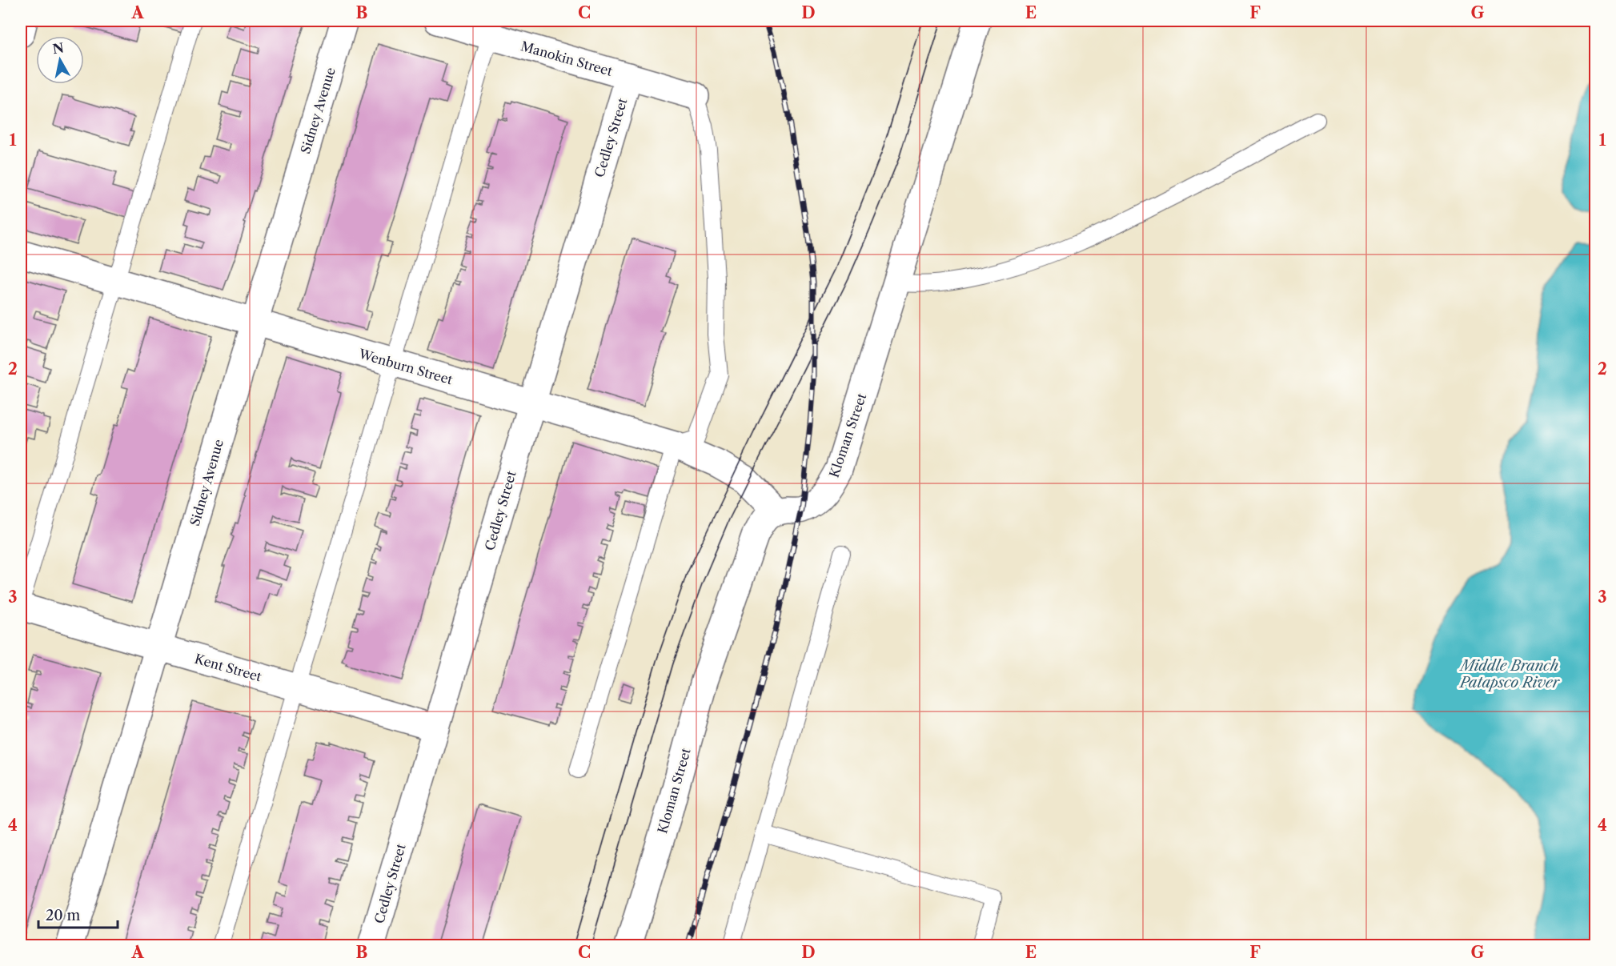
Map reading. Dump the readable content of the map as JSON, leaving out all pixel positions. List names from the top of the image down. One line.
{"streets":{"street":["Manokin Street","Sidney Avenue","Cedley Street","Wenburn Street","Kloman Street","Kent Street"]},"crossings":[["Manokin Street","Cedley Street"],["Sidney Avenue","Wenburn Street"],["Sidney Avenue","Kent Street"],["Cedley Street","Wenburn Street"],["Cedley Street","Kent Street"],["Wenburn Street","Kloman Street"]],"water":["Middle Branch Patapsco River"],"scale_bar":"20 m","north":"top","grid":{"columns":["A","B","C","D","E","F","G"],"rows":["1","2","3","4"]}}
